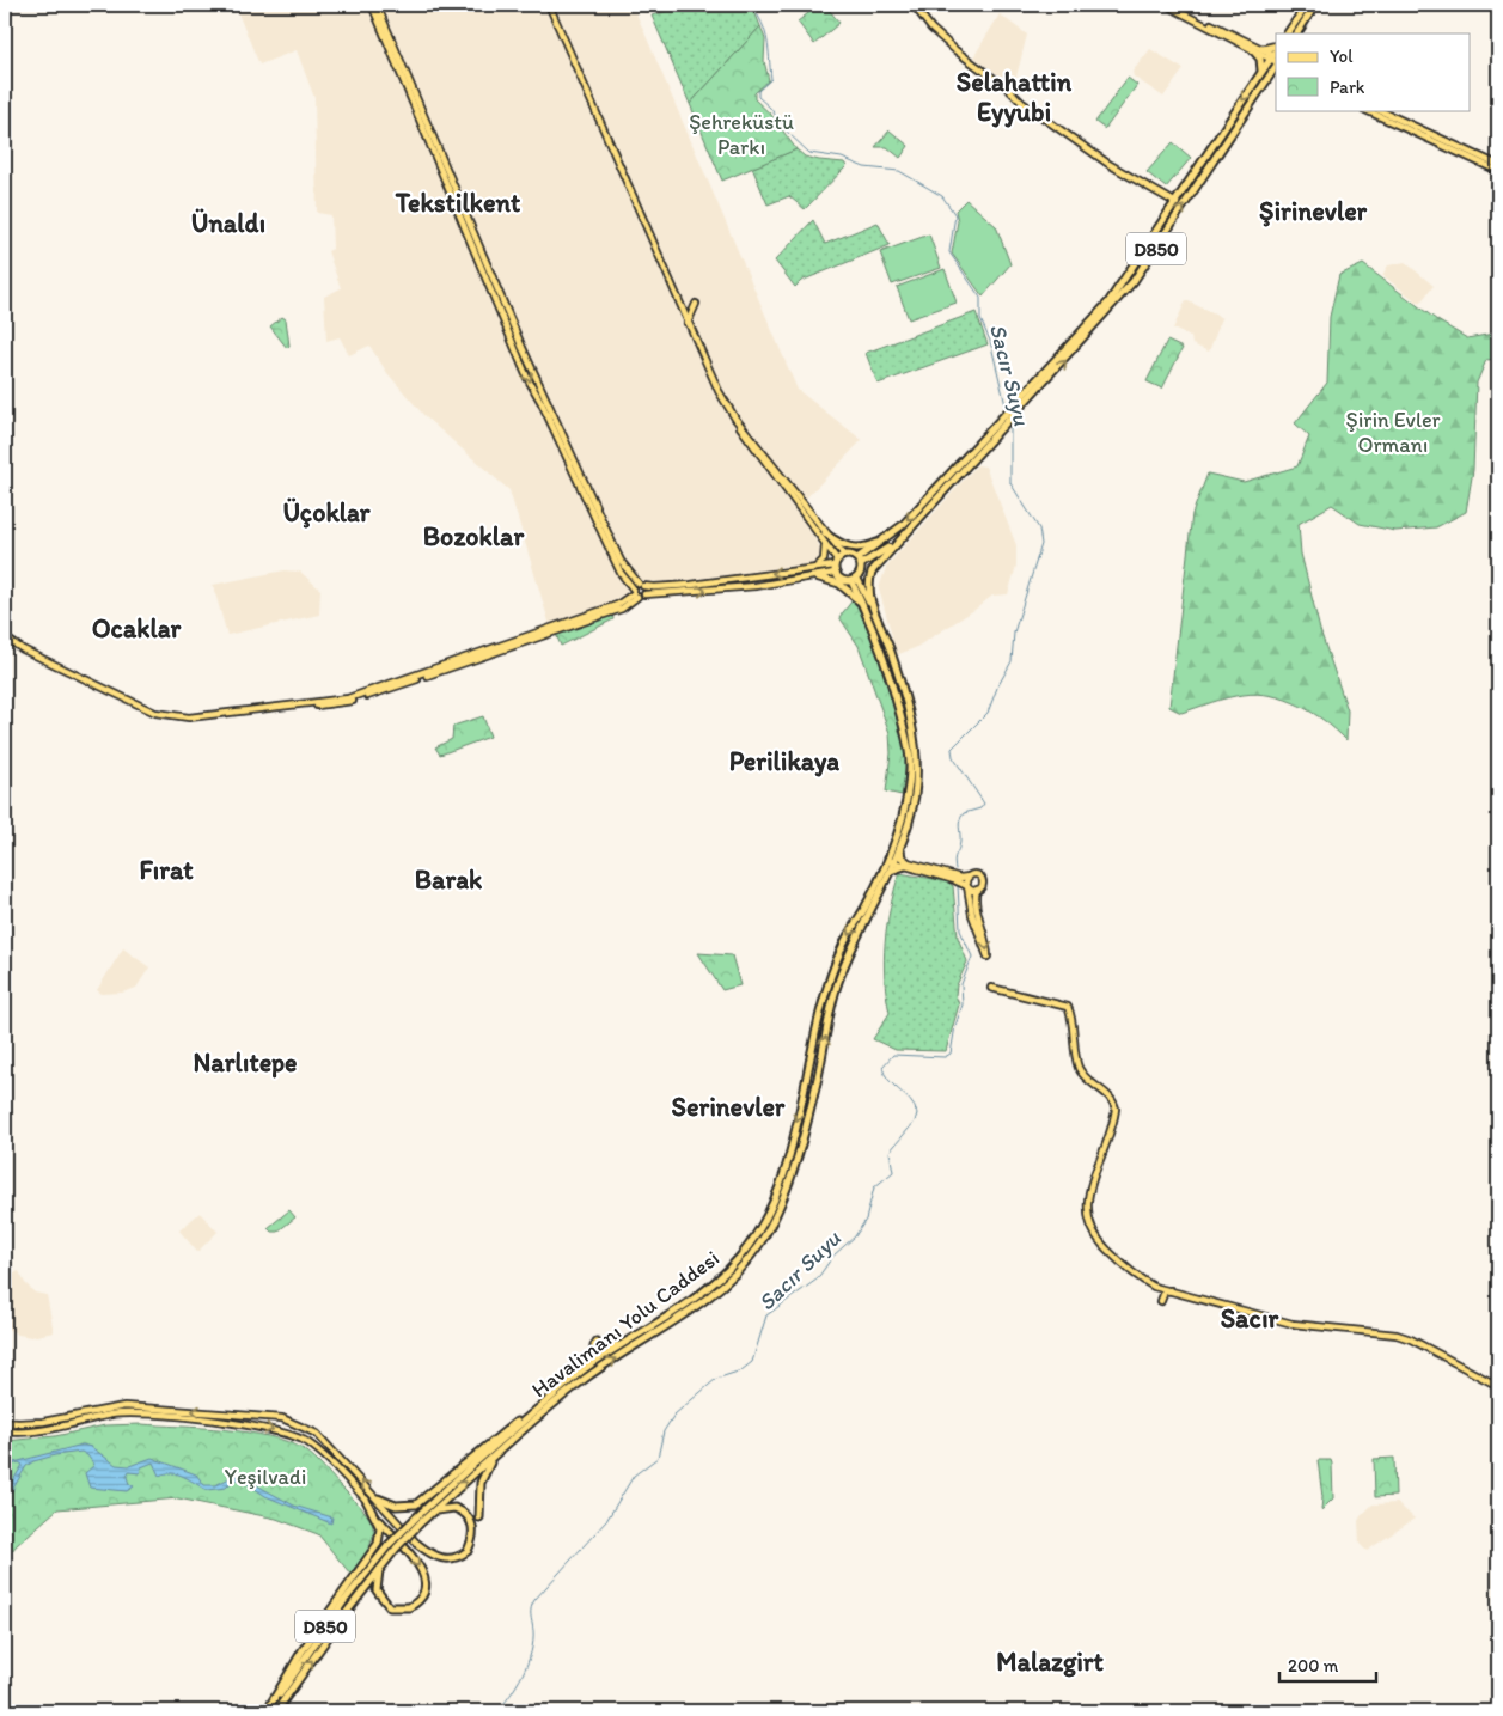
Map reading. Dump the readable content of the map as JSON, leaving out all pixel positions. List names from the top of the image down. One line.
{"streets":{"highway":["D850","Havalimanı Yolu Caddesi"]},"crossings":[["D850","Havalimanı Yolu Caddesi"]],"districts":["Selahattin Eyyubi","Tekstilkent","Şirinevler","Ünaldı","Üçoklar","Bozoklar","Ocaklar","Perilikaya","Fırat","Barak","Narlıtepe","Serinevler","Sacır","Malazgirt"],"water":["Sacır Suyu"],"parks":["Şehreküstü Parkı","Şirin Evler Ormanı","Yeşilvadi"],"legend":["Yol","Park"],"scale_bar":"200 m"}
